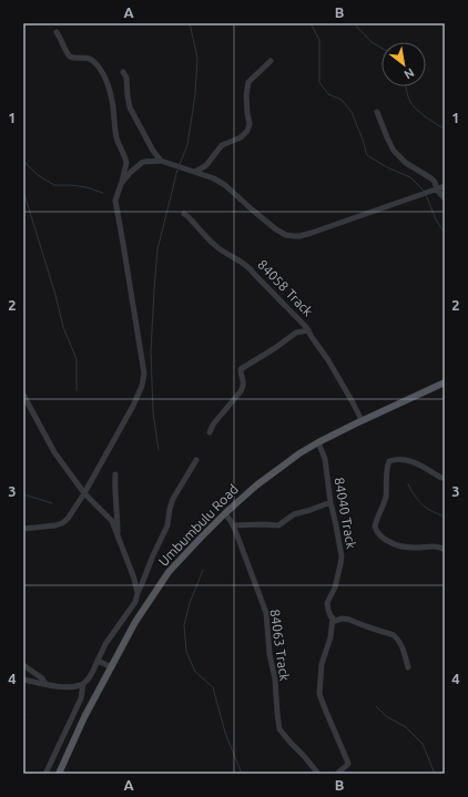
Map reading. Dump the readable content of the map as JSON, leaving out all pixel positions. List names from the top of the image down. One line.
{"streets":{"main road":["Umbumbulu Road"],"street":["84058 Track","84040 Track","84063 Track"]},"crossings":[["84058 Track","Umbumbulu Road"],["84040 Track","Umbumbulu Road"],["Umbumbulu Road","84063 Track"]],"north":"bottom right","grid":{"columns":["A","B"],"rows":["1","2","3","4"]}}
